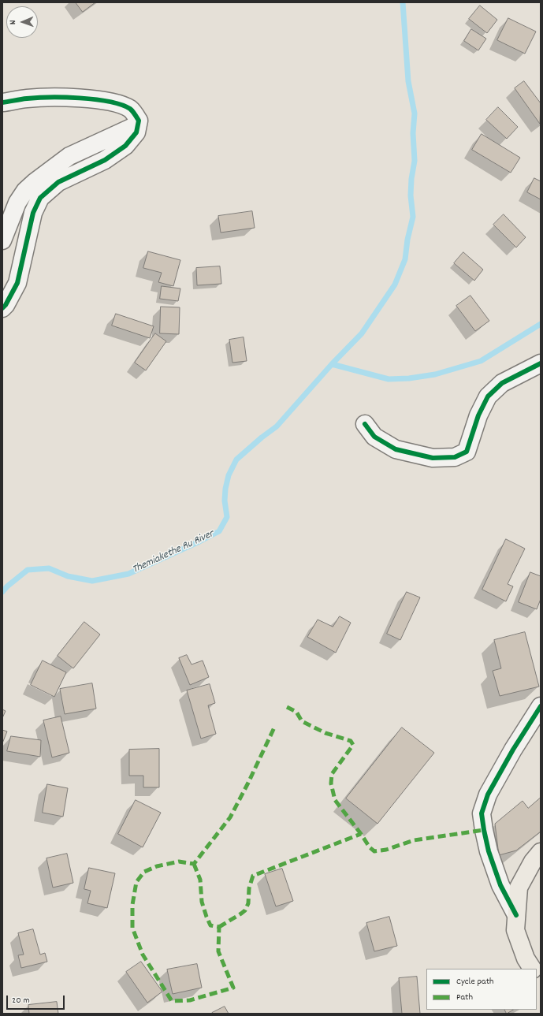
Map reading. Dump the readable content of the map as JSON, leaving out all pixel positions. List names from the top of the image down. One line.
{"water":["Themiakethe Ru River"],"legend":["Cycle path","Path"],"scale_bar":"20 m","north":"left"}
